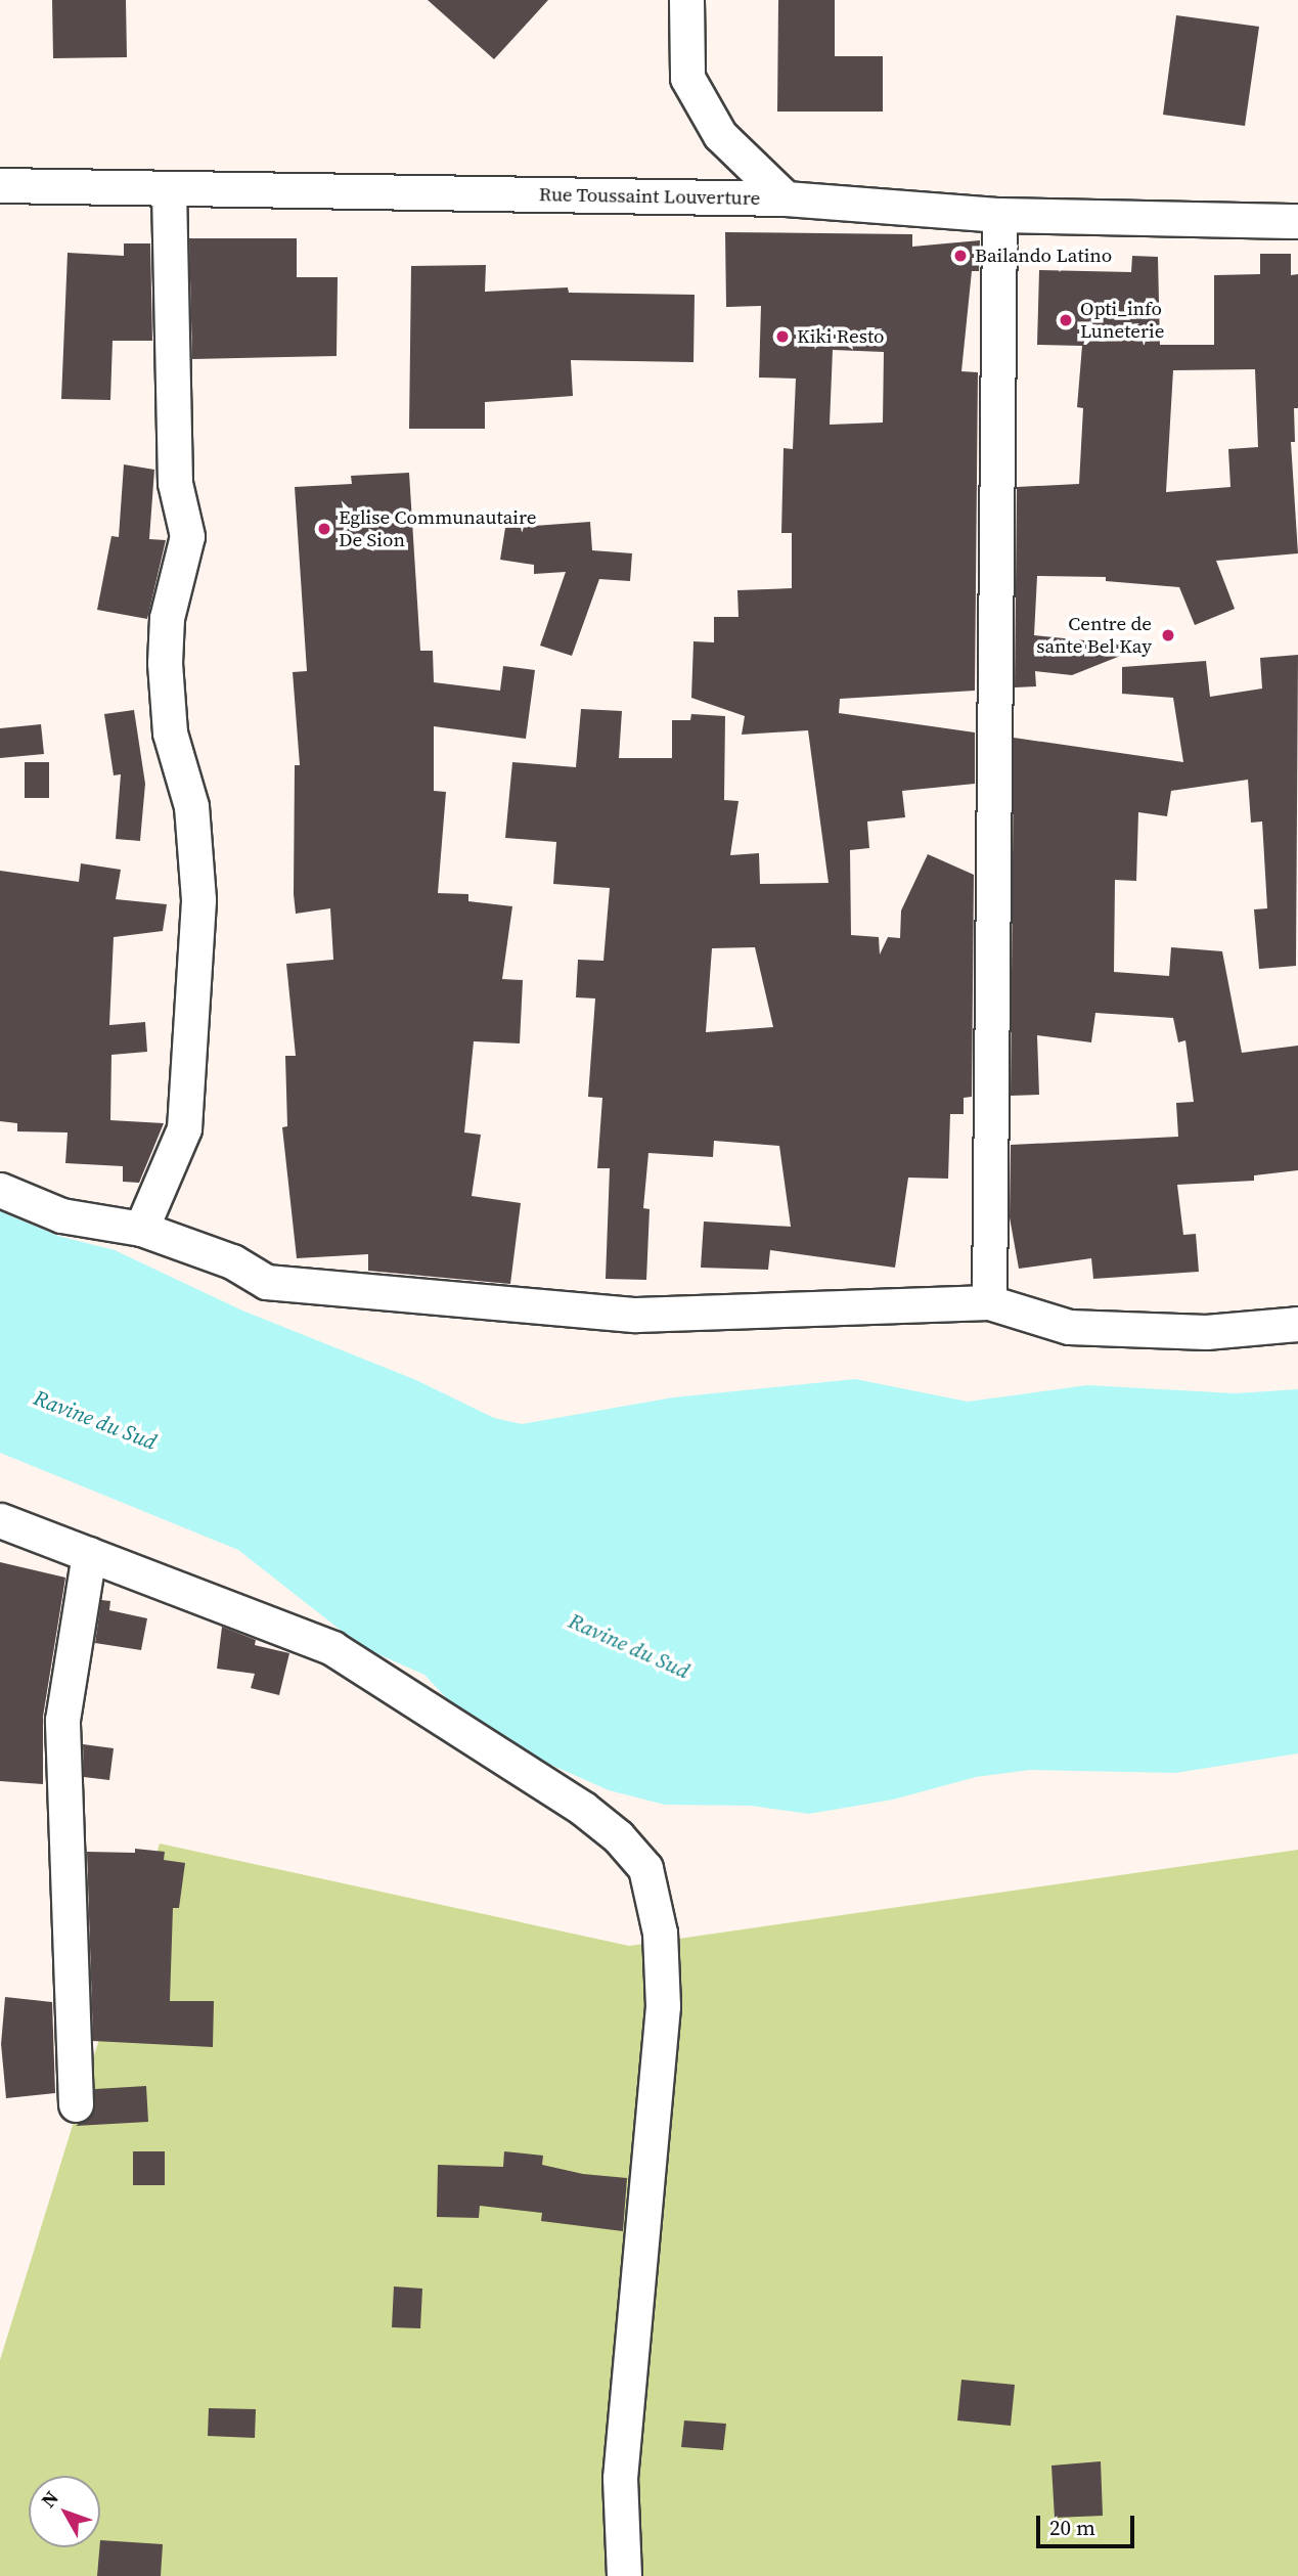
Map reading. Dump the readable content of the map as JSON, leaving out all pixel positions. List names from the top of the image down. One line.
{"streets":{"street":["Rue Toussaint Louverture"]},"water":["Ravine du Sud"],"places":["Bailando Latino","Opti_info Luneterie","Kiki Resto","Eglise Communautaire De Sion","Centre de sante Bel Kay"],"scale_bar":"20 m","north":"top left"}
